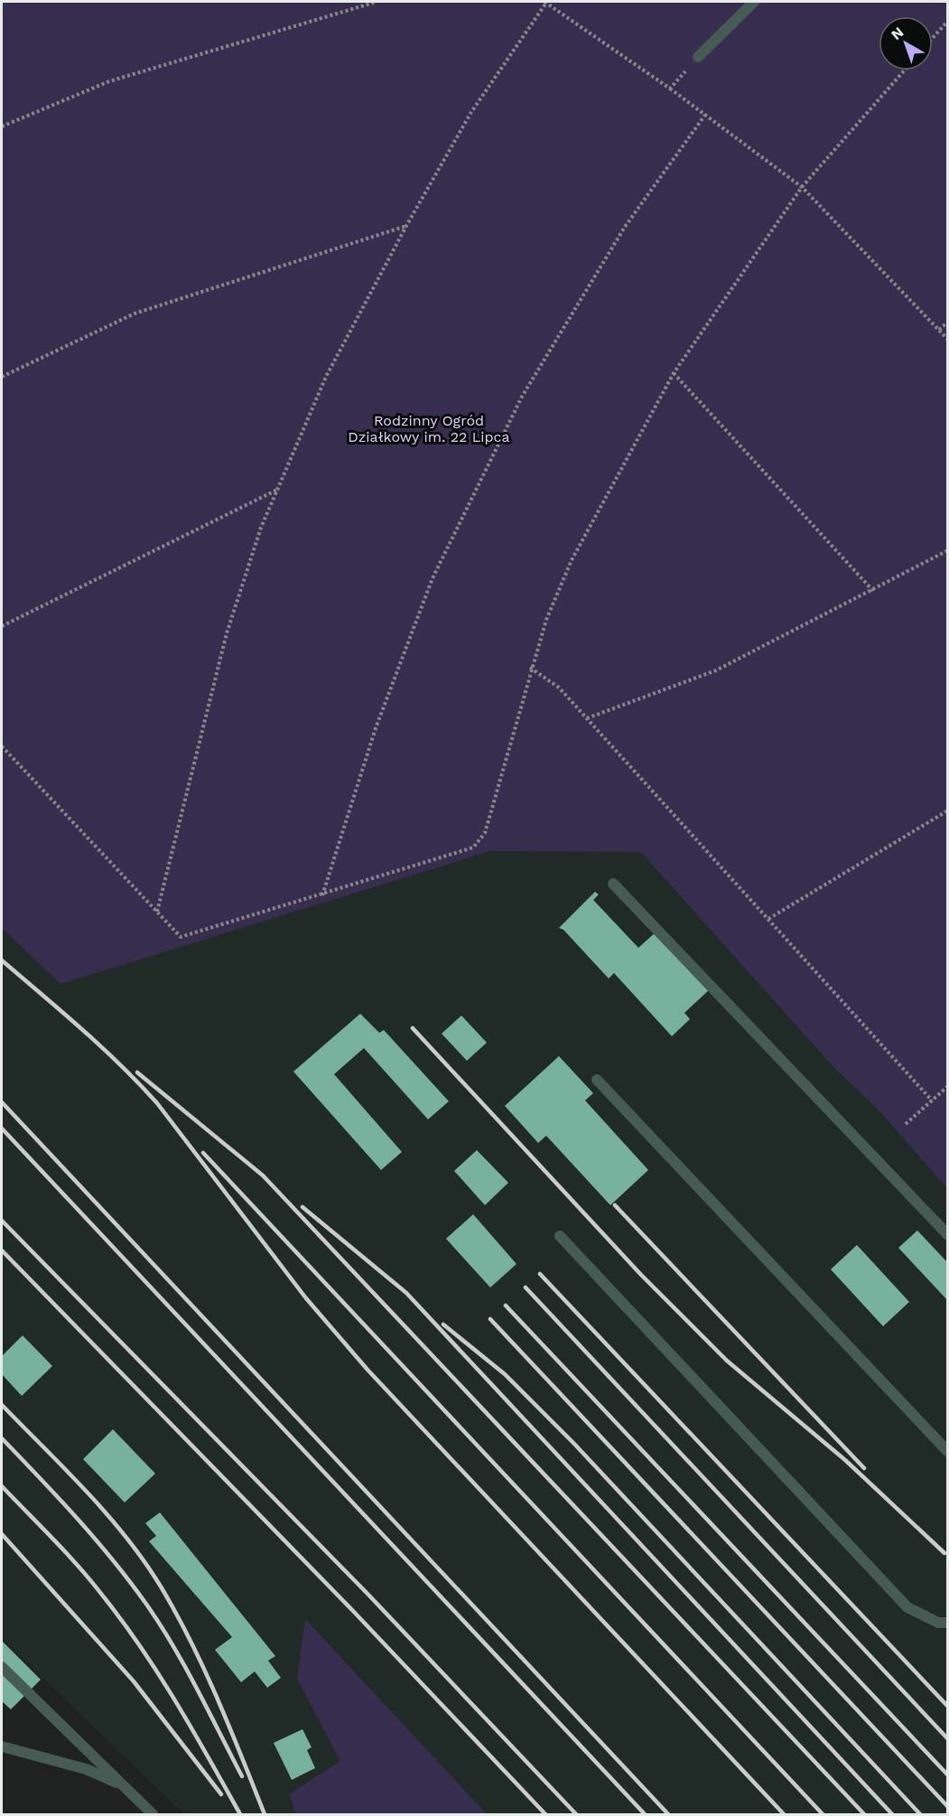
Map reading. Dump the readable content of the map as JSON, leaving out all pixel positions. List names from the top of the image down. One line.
{"parks":["Rodzinny Ogród Działkowy im. 22 Lipca"],"north":"top left"}
